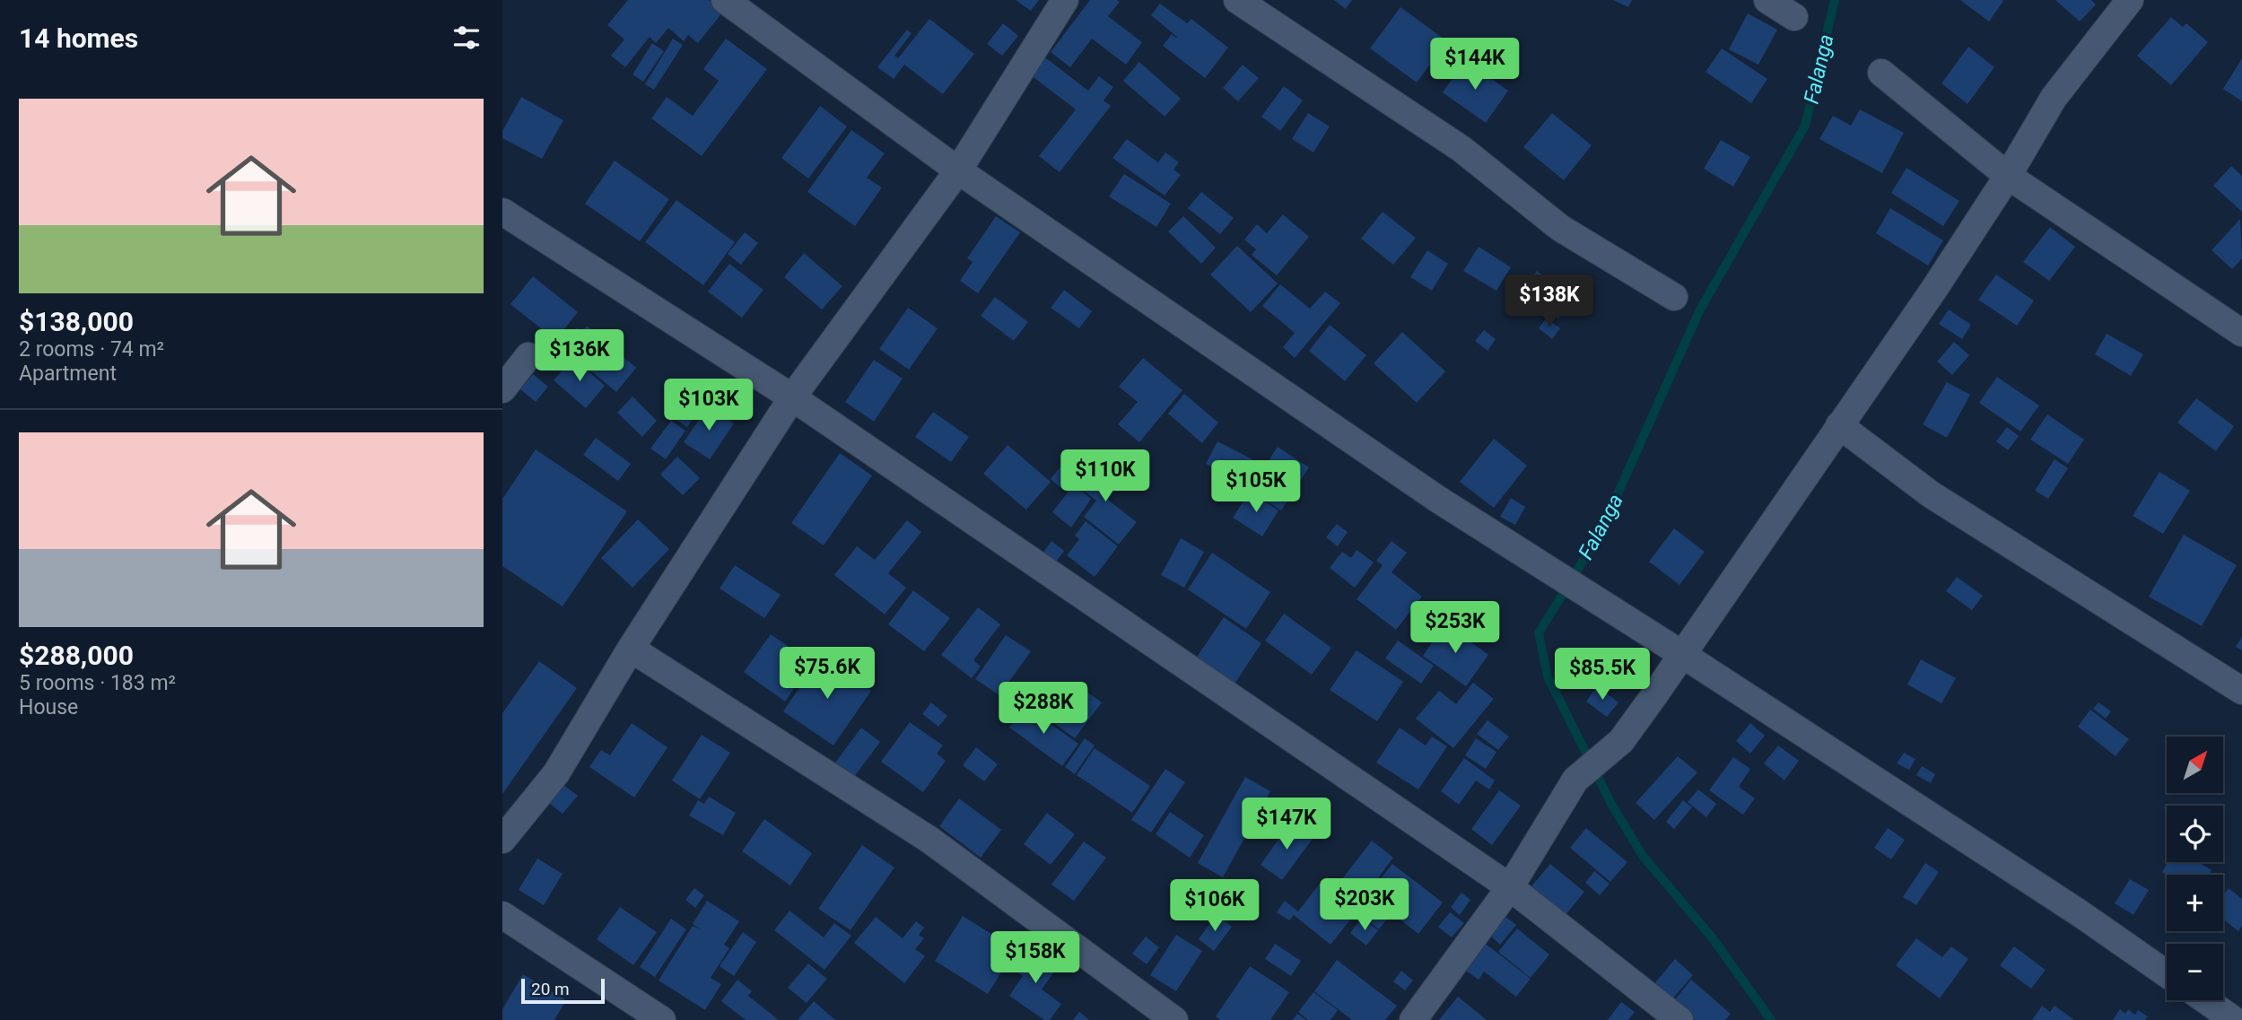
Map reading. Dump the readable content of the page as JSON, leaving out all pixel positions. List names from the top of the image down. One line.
{"water":["Falanga"],"scale_bar":"20 m","north":"top right","page":{"heading":"14 homes","price":["$144K","$138K","$136K","$103K","$110K","$105K","$253K","$75.6K","$85.5K","$288K","$147K","$203K","$106K","$158K"],"list":[{"name":"$138,000","note":"2 rooms · 74 m² · Apartment"},{"name":"$288,000","note":"5 rooms · 183 m² · House"}],"map_buttons":["+","−"],"scale":"20 m"}}
